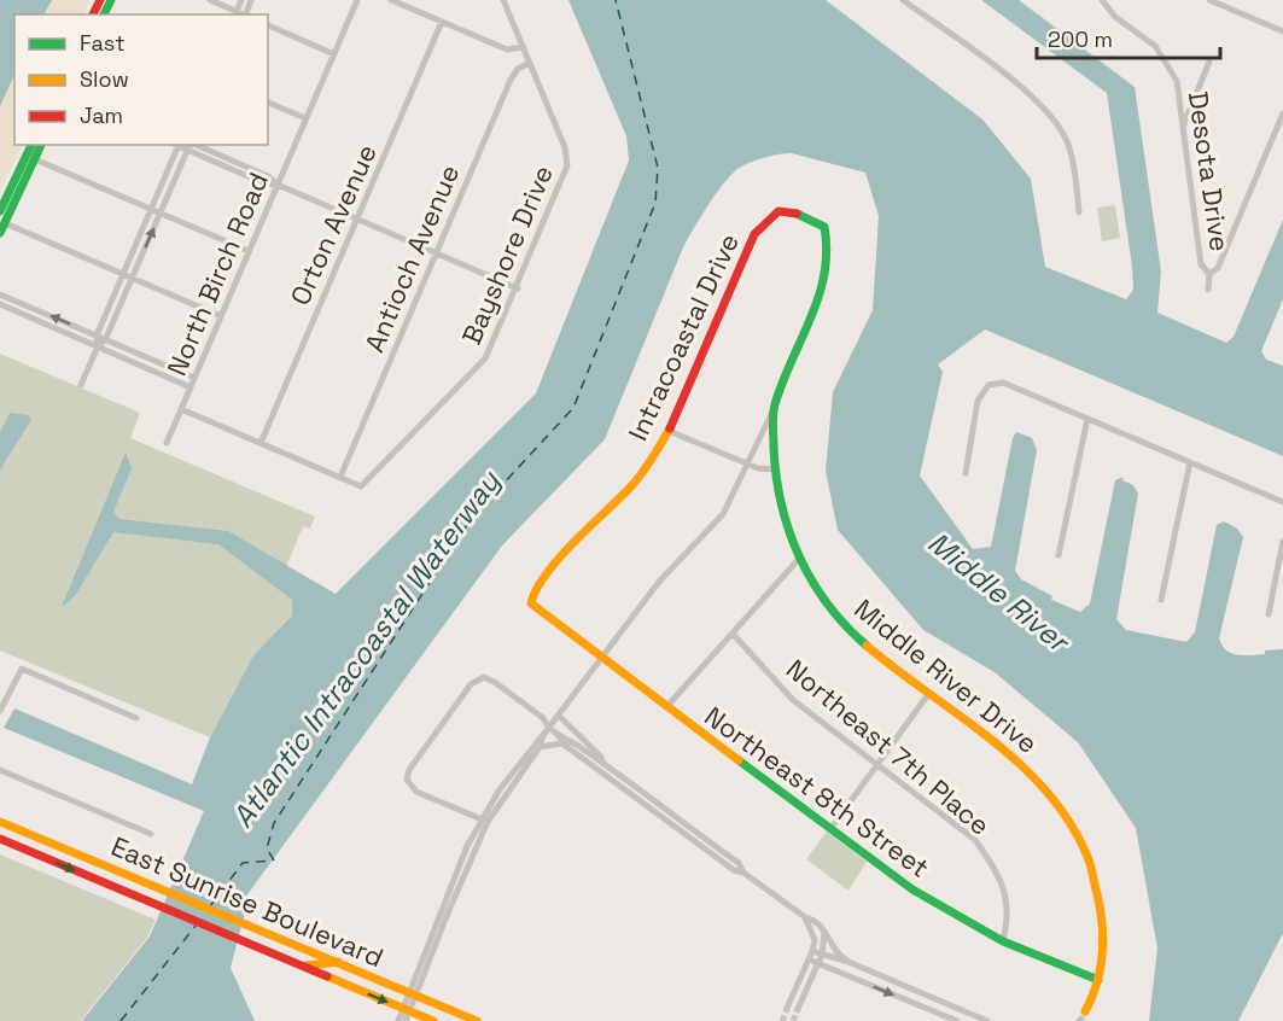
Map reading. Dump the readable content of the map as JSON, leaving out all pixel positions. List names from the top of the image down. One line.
{"streets":{"street":["Desota Drive","Orton Avenue","Bayshore Drive","Antioch Avenue","North Birch Road","Intracoastal Drive","Middle River Drive","Northeast 7th Place","Northeast 8th Street","East Sunrise Boulevard"]},"crossings":[["Bayshore Drive","Antioch Avenue"],["Intracoastal Drive","Middle River Drive"],["Intracoastal Drive","Northeast 8th Street"],["Middle River Drive","Northeast 8th Street"],["Northeast 7th Place","Northeast 8th Street"]],"water":["Middle River","Atlantic Intracoastal Waterway"],"legend":["Fast","Slow","Jam"],"scale_bar":"200 m"}
